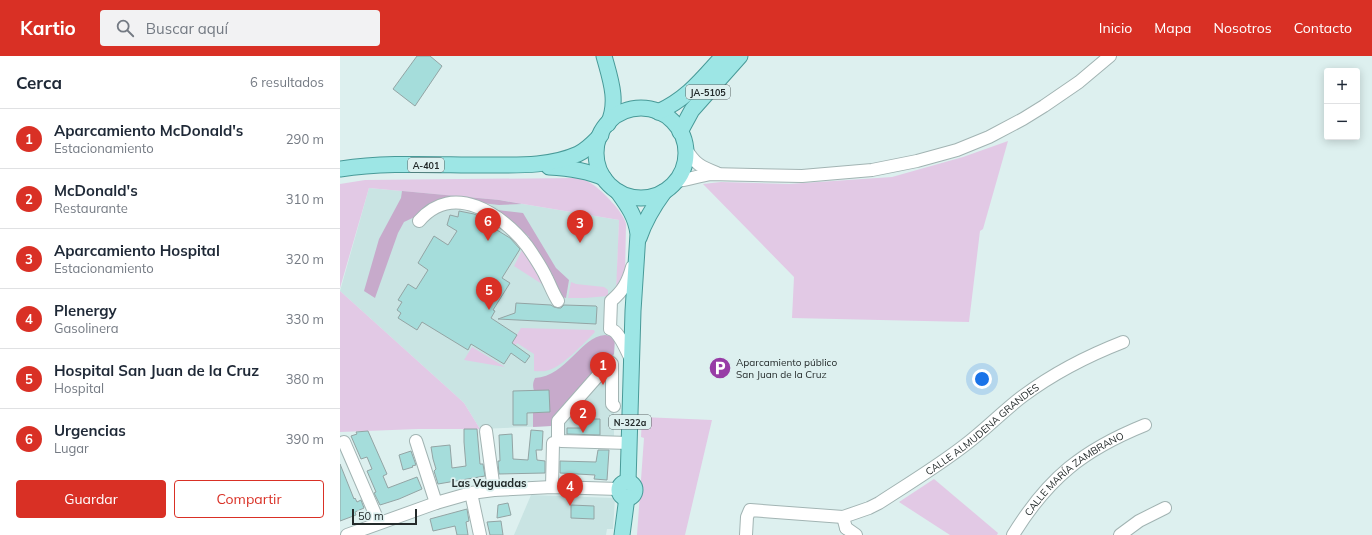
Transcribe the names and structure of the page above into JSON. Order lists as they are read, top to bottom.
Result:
{
  "streets": {
    "main road": ["JA-5105", "A-401", "N-322a"],
    "street": ["CALLE ALMUDENA GRANDES", "CALLE MARÍA ZAMBRANO"]
  },
  "crossings": [
    ["JA-5105", "A-401"],
    ["JA-5105", "N-322a"],
    ["A-401", "N-322a"]
  ],
  "districts": ["Las Vaguadas"],
  "places": {
    "parking": ["Aparcamiento público San Juan de la Cruz"]
  },
  "scale_bar": "50 m",
  "page": {
    "header": "Kartio",
    "search": "Buscar aquí",
    "nav": [
      "Inicio",
      "Mapa",
      "Nosotros",
      "Contacto"
    ],
    "heading": ["Cerca", "6 resultados"],
    "map_buttons": ["+", "−"],
    "list": [
      {
        "mark": "1",
        "name": "Aparcamiento McDonald's",
        "note": "Estacionamiento",
        "value": "290 m"
      },
      {
        "mark": "2",
        "name": "McDonald's",
        "note": "Restaurante",
        "value": "310 m"
      },
      {
        "mark": "3",
        "name": "Aparcamiento Hospital",
        "note": "Estacionamiento",
        "value": "320 m"
      },
      {
        "mark": "4",
        "name": "Plenergy",
        "note": "Gasolinera",
        "value": "330 m"
      },
      {
        "mark": "5",
        "name": "Hospital San Juan de la Cruz",
        "note": "Hospital",
        "value": "380 m"
      },
      {
        "mark": "6",
        "name": "Urgencias",
        "note": "Lugar",
        "value": "390 m"
      }
    ],
    "pins": [
      "6",
      "3",
      "5",
      "1",
      "2",
      "4"
    ],
    "buttons": ["Guardar", "Compartir"],
    "scale": "50 m"
  }
}
